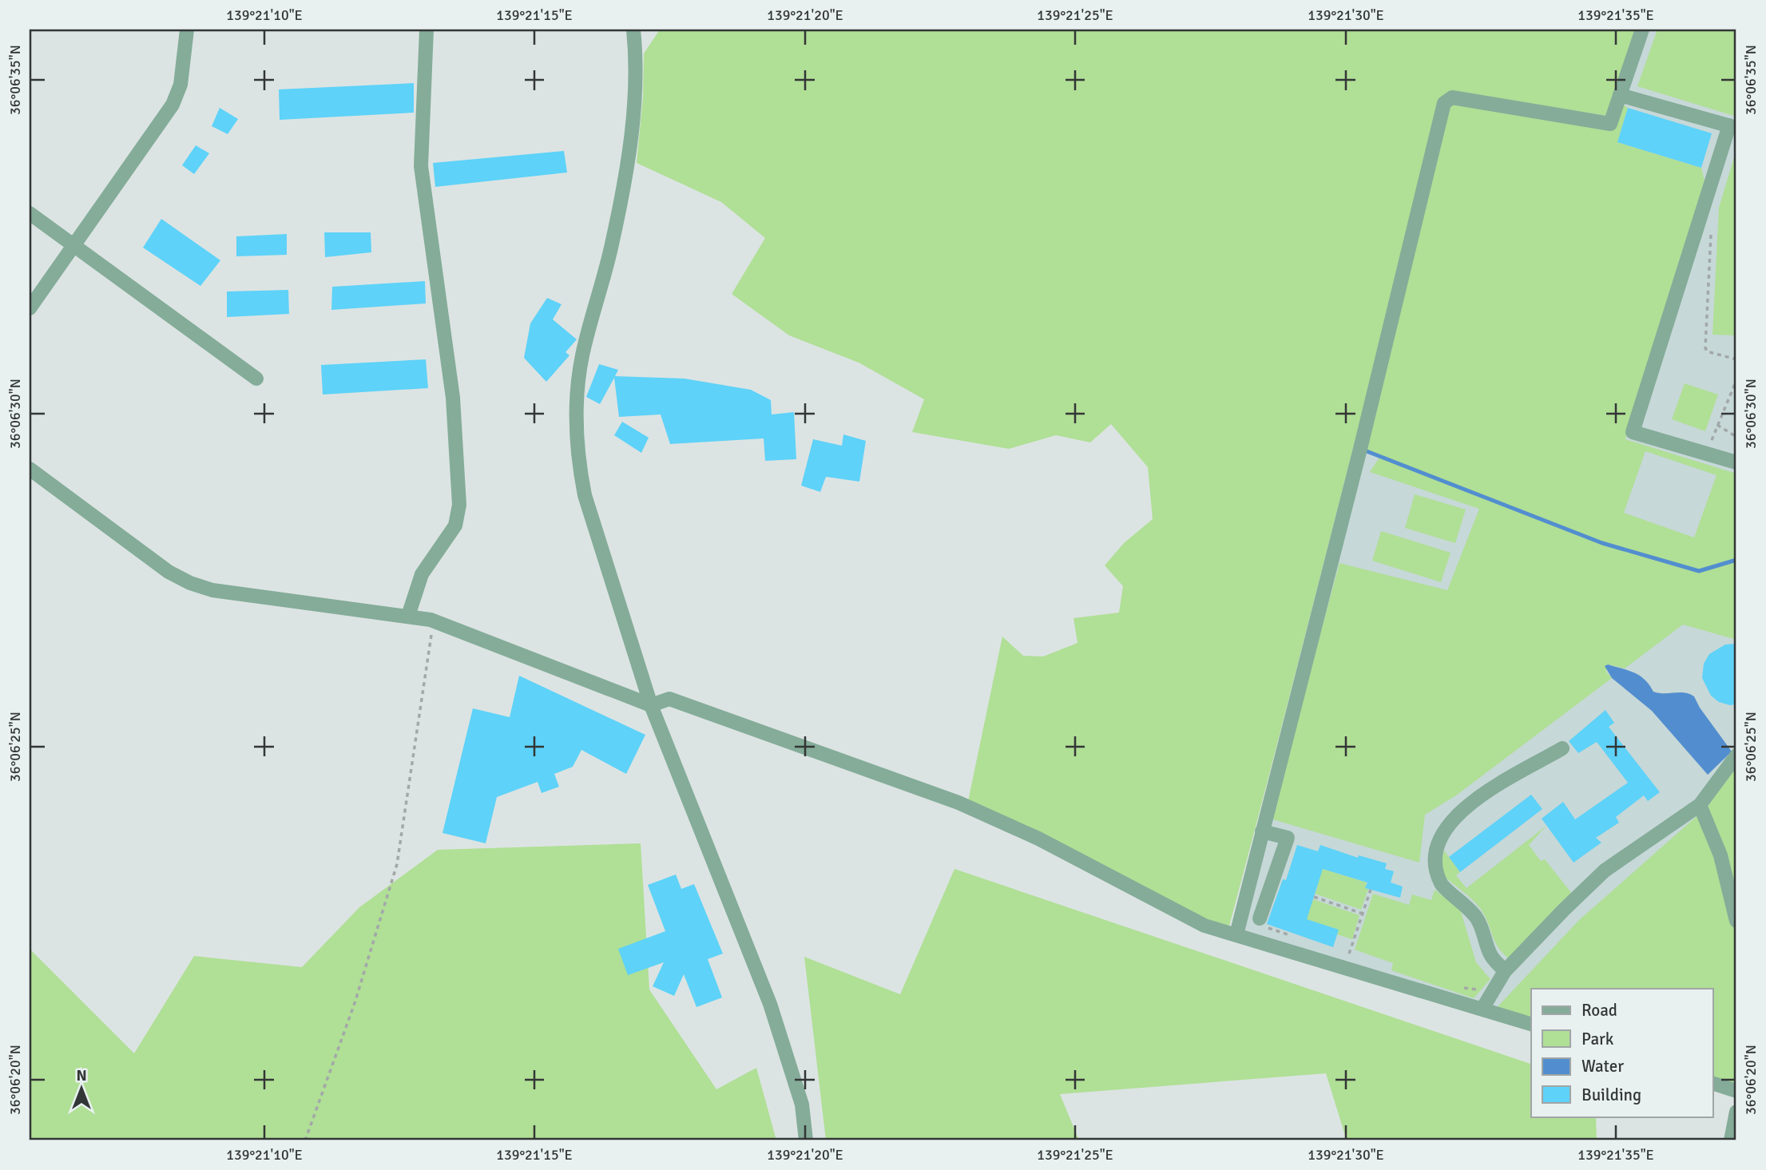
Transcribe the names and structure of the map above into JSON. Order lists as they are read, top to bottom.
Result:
{
  "legend": [
    "Road",
    "Park",
    "Water",
    "Building"
  ],
  "north": "top",
  "coordinates": [
    "139°21'10\"E",
    "139°21'15\"E",
    "139°21'20\"E",
    "139°21'25\"E",
    "139°21'30\"E",
    "139°21'35\"E",
    "36°06'35\"N",
    "36°06'30\"N",
    "36°06'25\"N",
    "36°06'20\"N"
  ]
}
